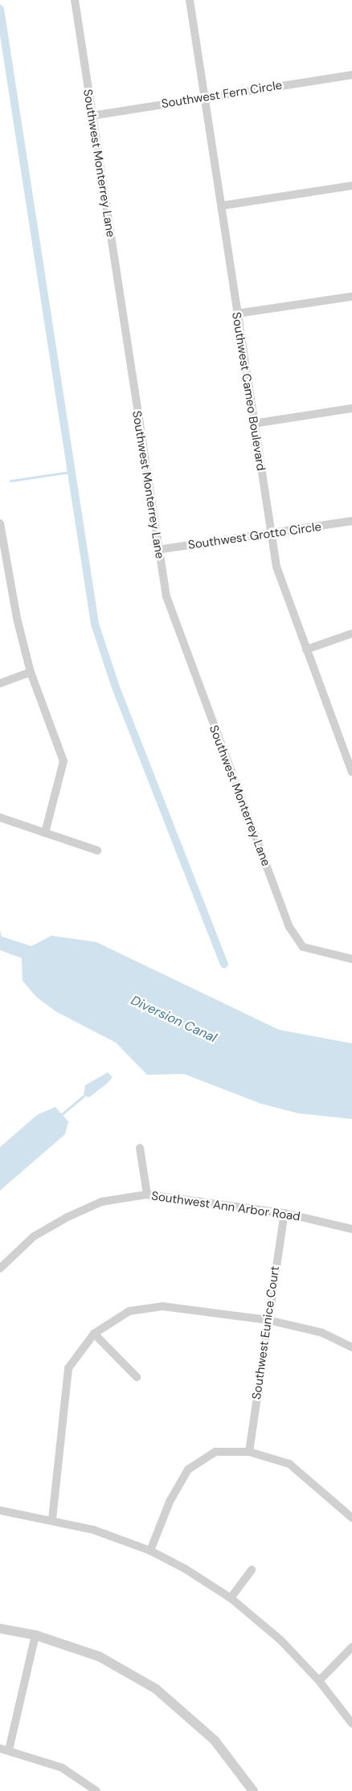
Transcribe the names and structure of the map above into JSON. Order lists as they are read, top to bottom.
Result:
{
  "streets": {
    "street": [
      "Southwest Fern Circle",
      "Southwest Monterrey Lane",
      "Southwest Cameo Boulevard",
      "Southwest Grotto Circle",
      "Southwest Ann Arbor Road",
      "Southwest Eunice Court"
    ]
  },
  "crossings": [
    ["Southwest Fern Circle", "Southwest Monterrey Lane"],
    ["Southwest Fern Circle", "Southwest Cameo Boulevard"],
    ["Southwest Monterrey Lane", "Southwest Grotto Circle"],
    ["Southwest Cameo Boulevard", "Southwest Grotto Circle"],
    ["Southwest Ann Arbor Road", "Southwest Eunice Court"]
  ],
  "water": ["Diversion Canal"]
}
